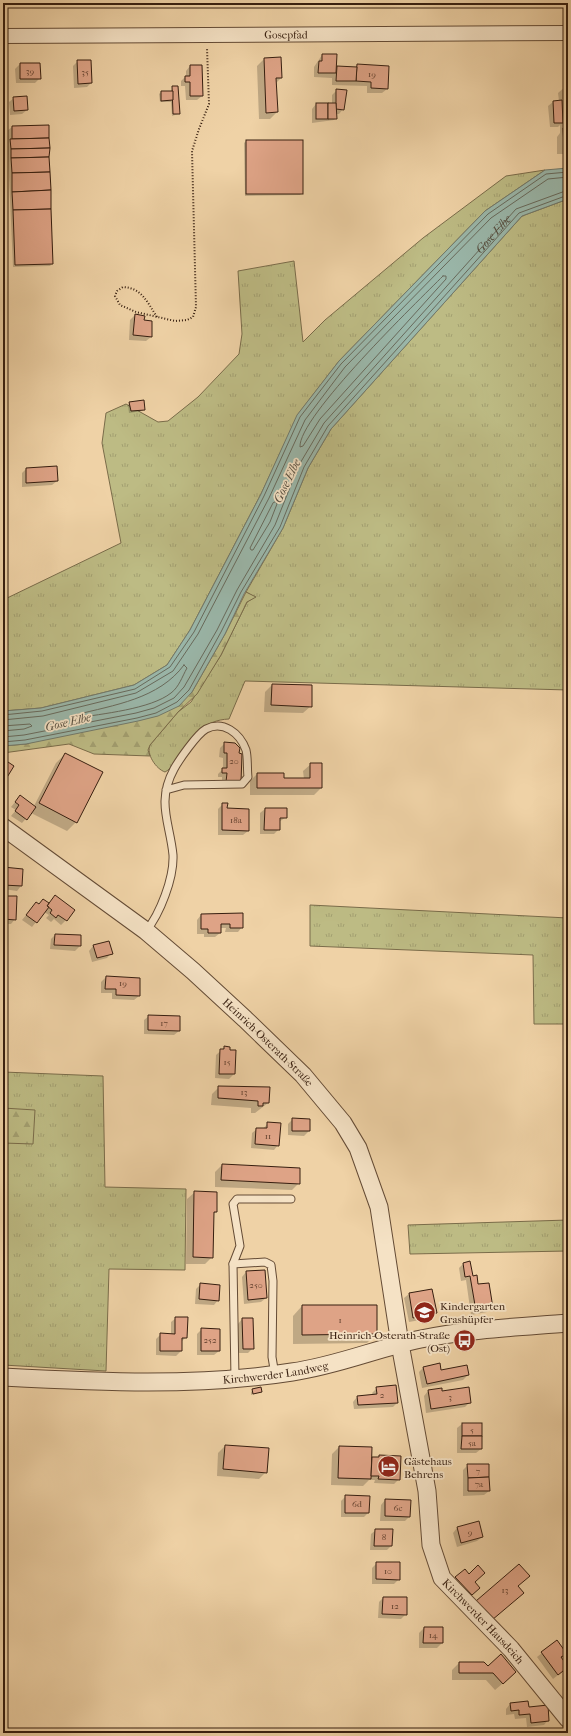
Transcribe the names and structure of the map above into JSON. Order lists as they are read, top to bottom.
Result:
{
  "streets": {
    "street": [
      "Gosepfad",
      "Heinrich-Osterath-Straße",
      "Kirchwerder Landweg",
      "Kirchwerder Hausdeich"
    ]
  },
  "crossings": [
    ["Heinrich-Osterath-Straße", "Kirchwerder Landweg"],
    ["Heinrich-Osterath-Straße", "Kirchwerder Hausdeich"],
    ["Kirchwerder Landweg", "Kirchwerder Hausdeich"]
  ],
  "water": ["Gose Elbe"],
  "places": {
    "school or university": ["Kindergarten Grashüpfer"],
    "bus stop": ["Heinrich-Osterath-Straße (Ost)"],
    "hotel": ["Gästehaus Behrens"]
  },
  "house_numbers": [
    "39",
    "35",
    "19",
    "20",
    "18a",
    "19",
    "17",
    "15",
    "13",
    "11",
    "250",
    "1",
    "252",
    "2",
    "3",
    "5",
    "5a",
    "7",
    "7a",
    "6d",
    "6c",
    "9",
    "8",
    "10",
    "13",
    "12",
    "14"
  ]
}
